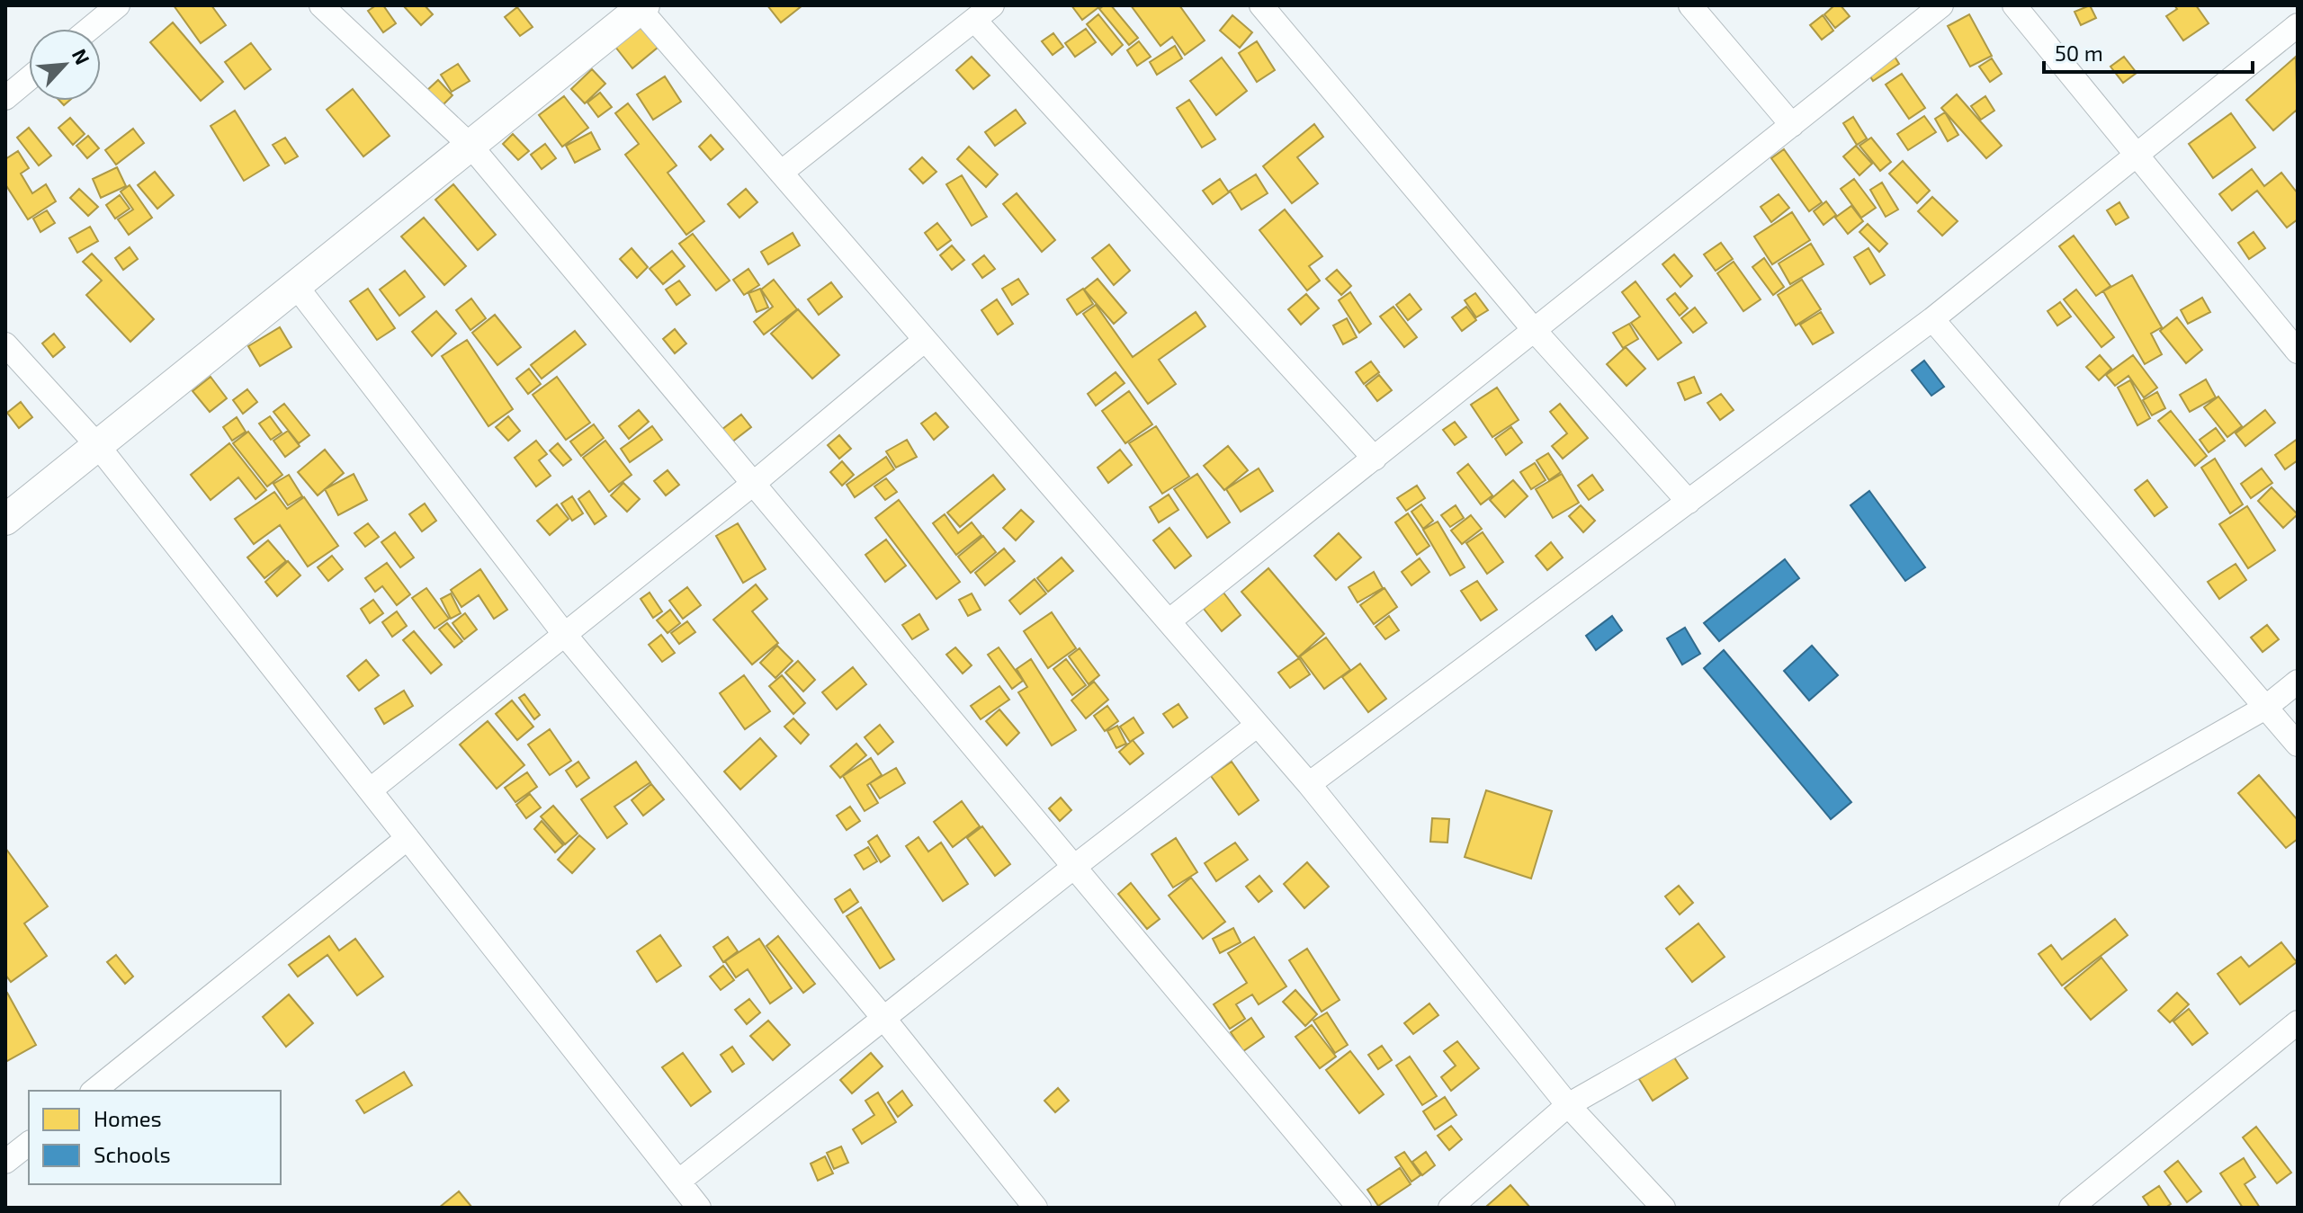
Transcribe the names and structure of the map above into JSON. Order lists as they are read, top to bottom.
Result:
{
  "legend": ["Homes", "Schools"],
  "scale_bar": "50 m",
  "north": "top right"
}
